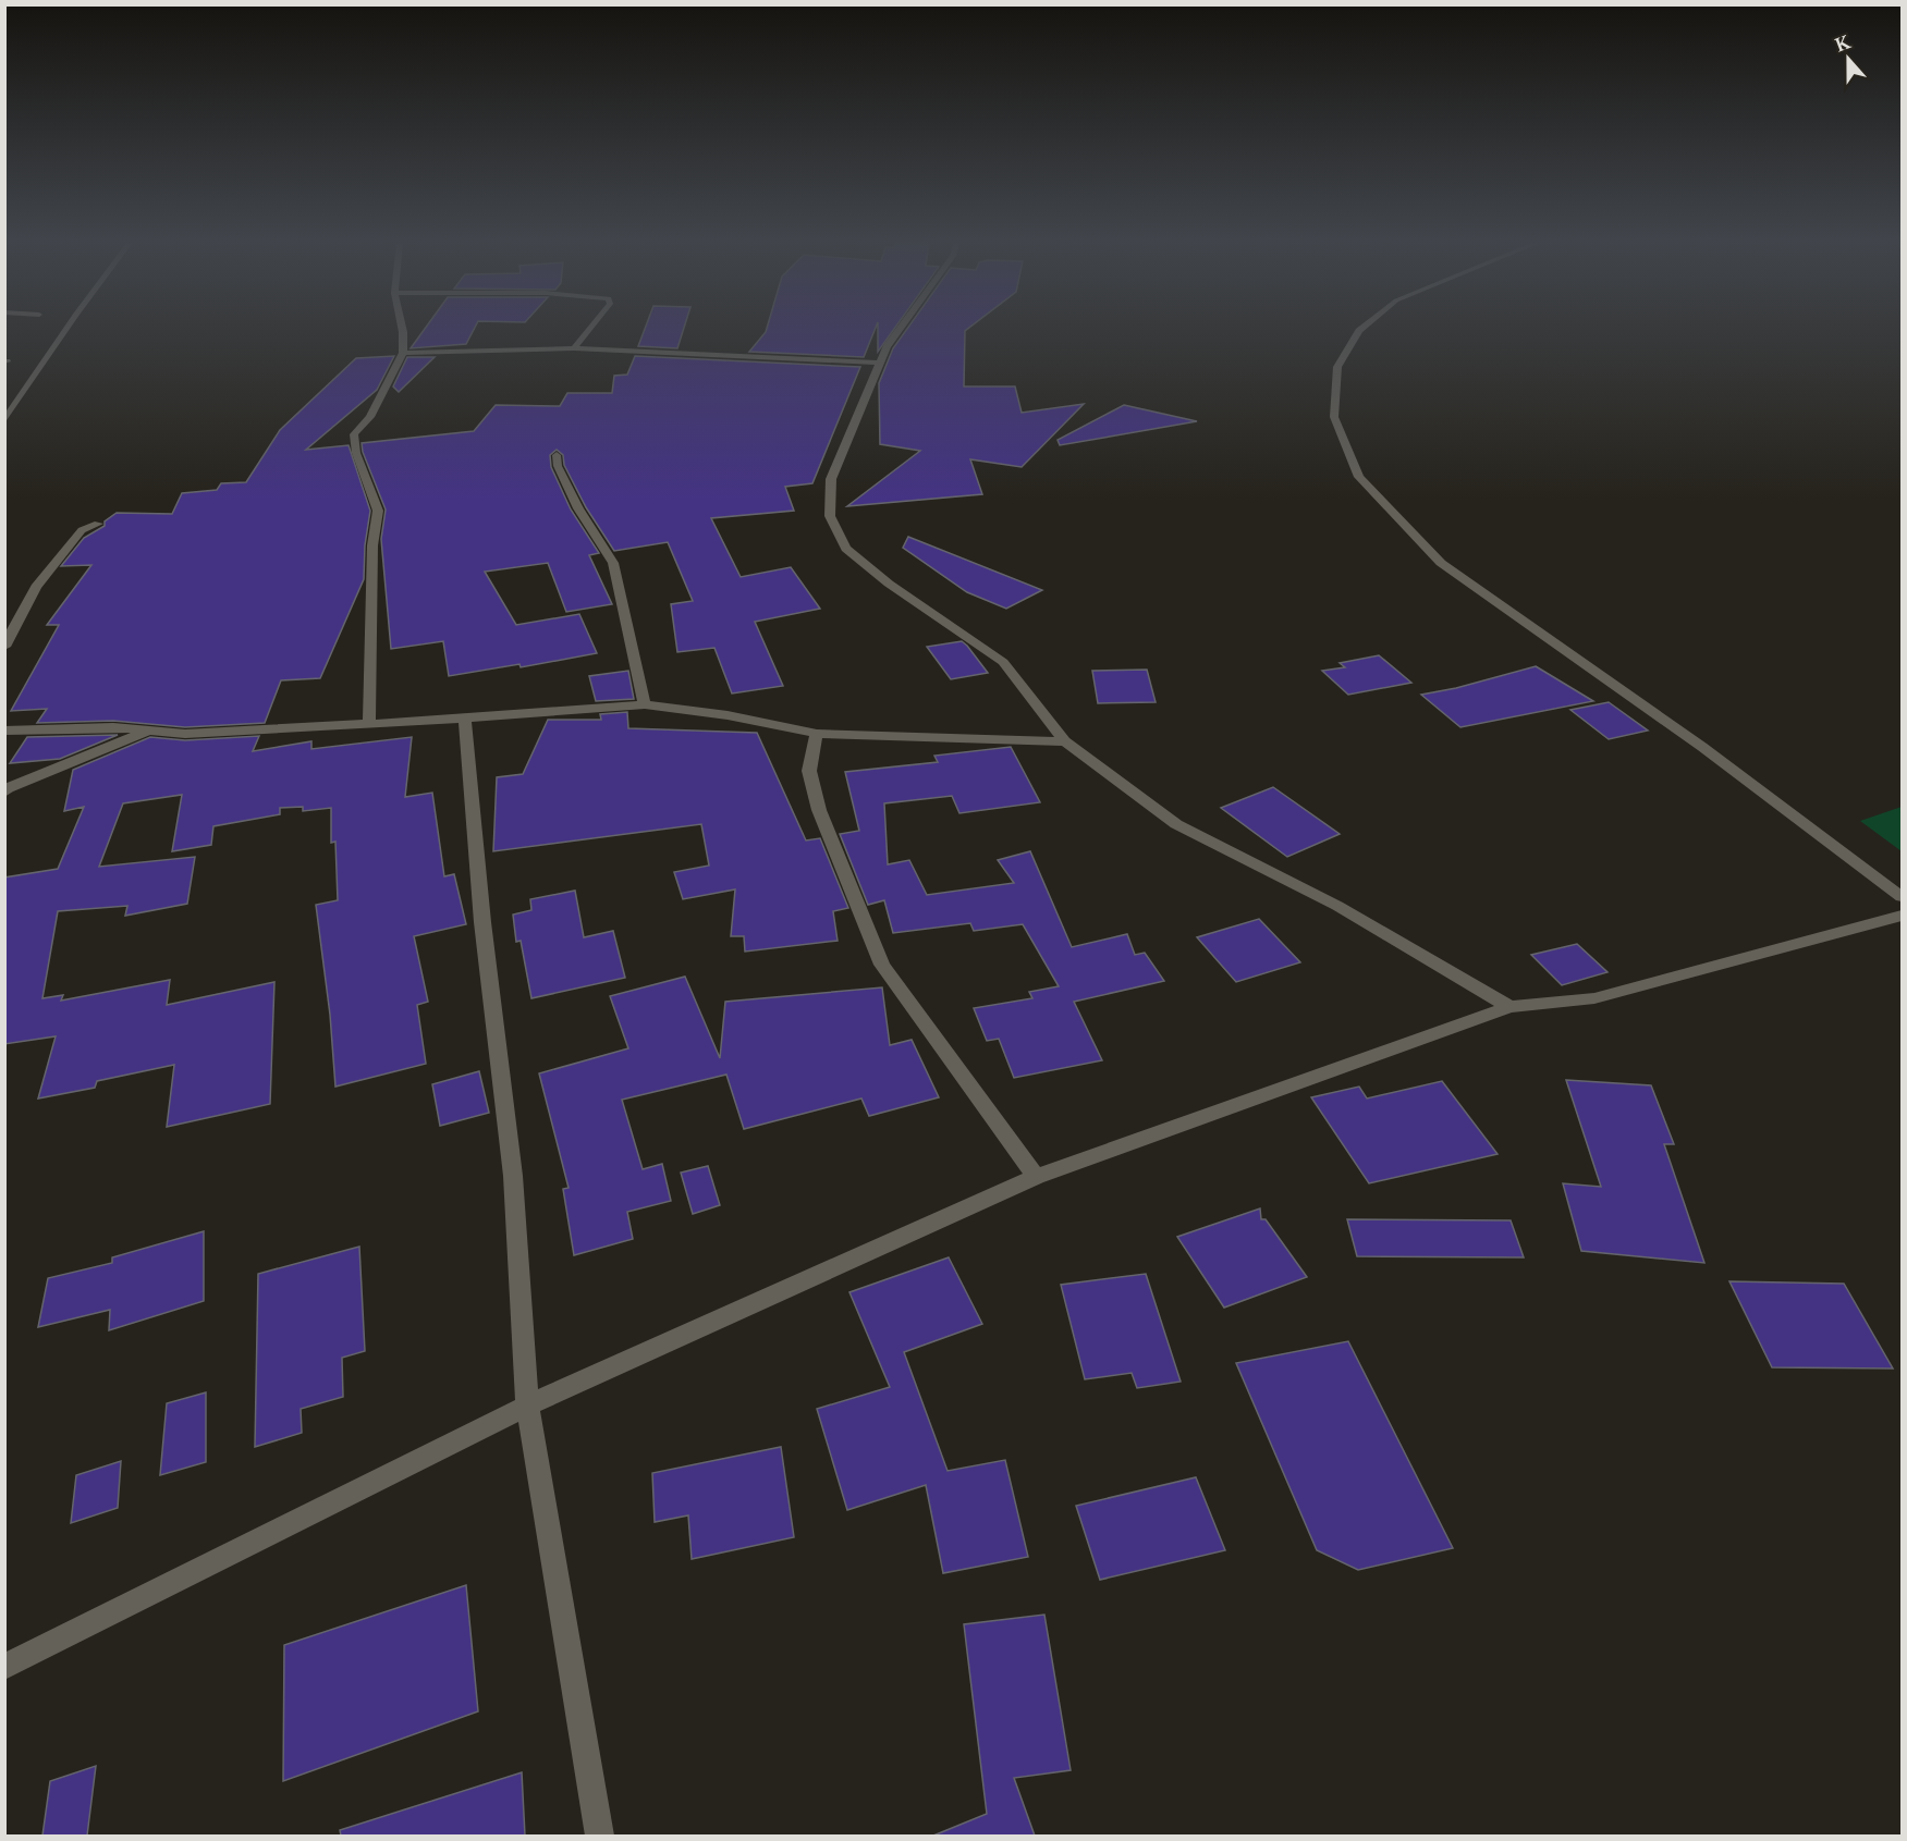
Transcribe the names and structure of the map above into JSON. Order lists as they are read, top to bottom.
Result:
{
  "north": "top"
}
